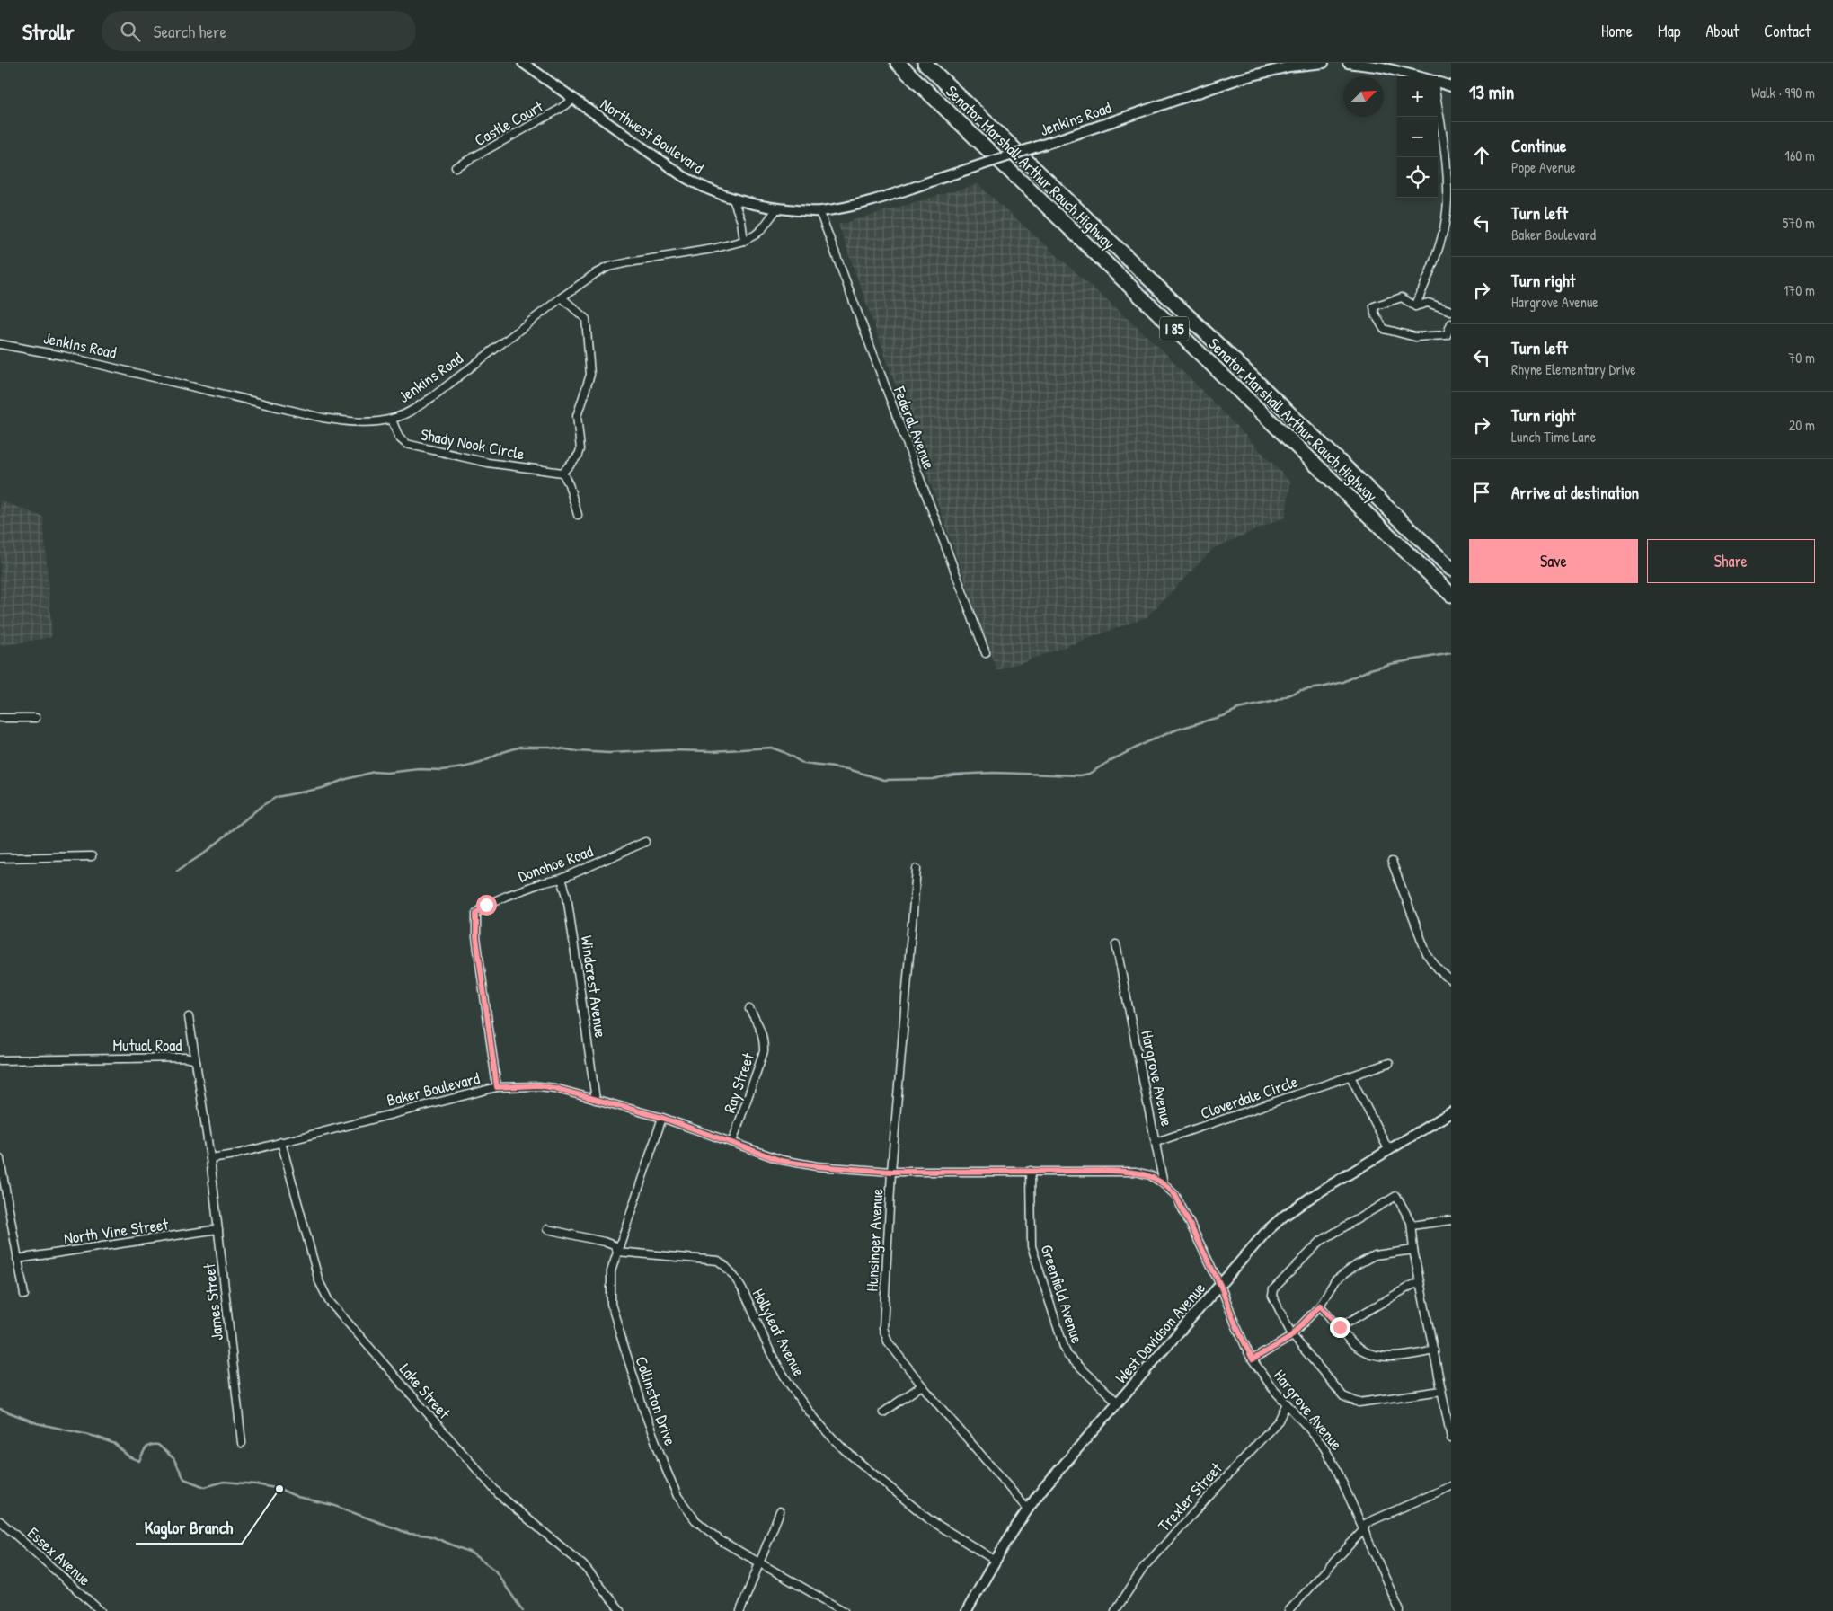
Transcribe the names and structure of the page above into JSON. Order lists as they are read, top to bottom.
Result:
{
  "streets": {
    "highway": ["Senator Marshall Arthur Rauch Highway", "I 85"],
    "street": [
      "Jenkins Road",
      "Castle Court",
      "Northwest Boulevard",
      "Federal Avenue",
      "Shady Nook Circle",
      "Donohoe Road",
      "Windcrest Avenue",
      "Mutual Road",
      "Hargrove Avenue",
      "Ray Street",
      "Baker Boulevard",
      "Cloverdale Circle",
      "North Vine Street",
      "Hunsinger Avenue",
      "Greenfield Avenue",
      "James Street",
      "Hollyleaf Avenue",
      "West Davidson Avenue",
      "Lake Street",
      "Collinston Drive",
      "Trexler Street",
      "Essex Avenue"
    ]
  },
  "crossings": [
    ["Jenkins Road", "Northwest Boulevard"],
    ["Jenkins Road", "Federal Avenue"],
    ["Jenkins Road", "Shady Nook Circle"],
    ["Castle Court", "Northwest Boulevard"],
    ["Donohoe Road", "Windcrest Avenue"],
    ["Donohoe Road", "Baker Boulevard"],
    ["Windcrest Avenue", "Baker Boulevard"],
    ["Mutual Road", "Baker Boulevard"],
    ["Mutual Road", "James Street"],
    ["Hargrove Avenue", "Baker Boulevard"],
    ["Hargrove Avenue", "Cloverdale Circle"],
    ["Hargrove Avenue", "West Davidson Avenue"],
    ["Hargrove Avenue", "Trexler Street"],
    ["Ray Street", "Baker Boulevard"],
    ["Baker Boulevard", "Hunsinger Avenue"],
    ["Baker Boulevard", "Greenfield Avenue"],
    ["Baker Boulevard", "James Street"],
    ["Baker Boulevard", "Lake Street"],
    ["Baker Boulevard", "Collinston Drive"],
    ["North Vine Street", "James Street"],
    ["Hunsinger Avenue", "West Davidson Avenue"],
    ["Greenfield Avenue", "West Davidson Avenue"],
    ["Hollyleaf Avenue", "West Davidson Avenue"],
    ["Hollyleaf Avenue", "Collinston Drive"]
  ],
  "places": ["Kaglor Branch"],
  "north": "top right",
  "page": {
    "header": "Strollr",
    "search": "Search here",
    "nav": [
      "Home",
      "Map",
      "About",
      "Contact"
    ],
    "heading": ["13 min", "Walk · 990 m"],
    "map_buttons": ["+", "−"],
    "list": [
      ["Continue", "Pope Avenue", "160 m"],
      ["Turn left", "Baker Boulevard", "570 m"],
      ["Turn right", "Hargrove Avenue", "170 m"],
      ["Turn left", "Rhyne Elementary Drive", "70 m"],
      ["Turn right", "Lunch Time Lane", "20 m"],
      "Arrive at destination"
    ],
    "buttons": ["Save", "Share"]
  }
}
